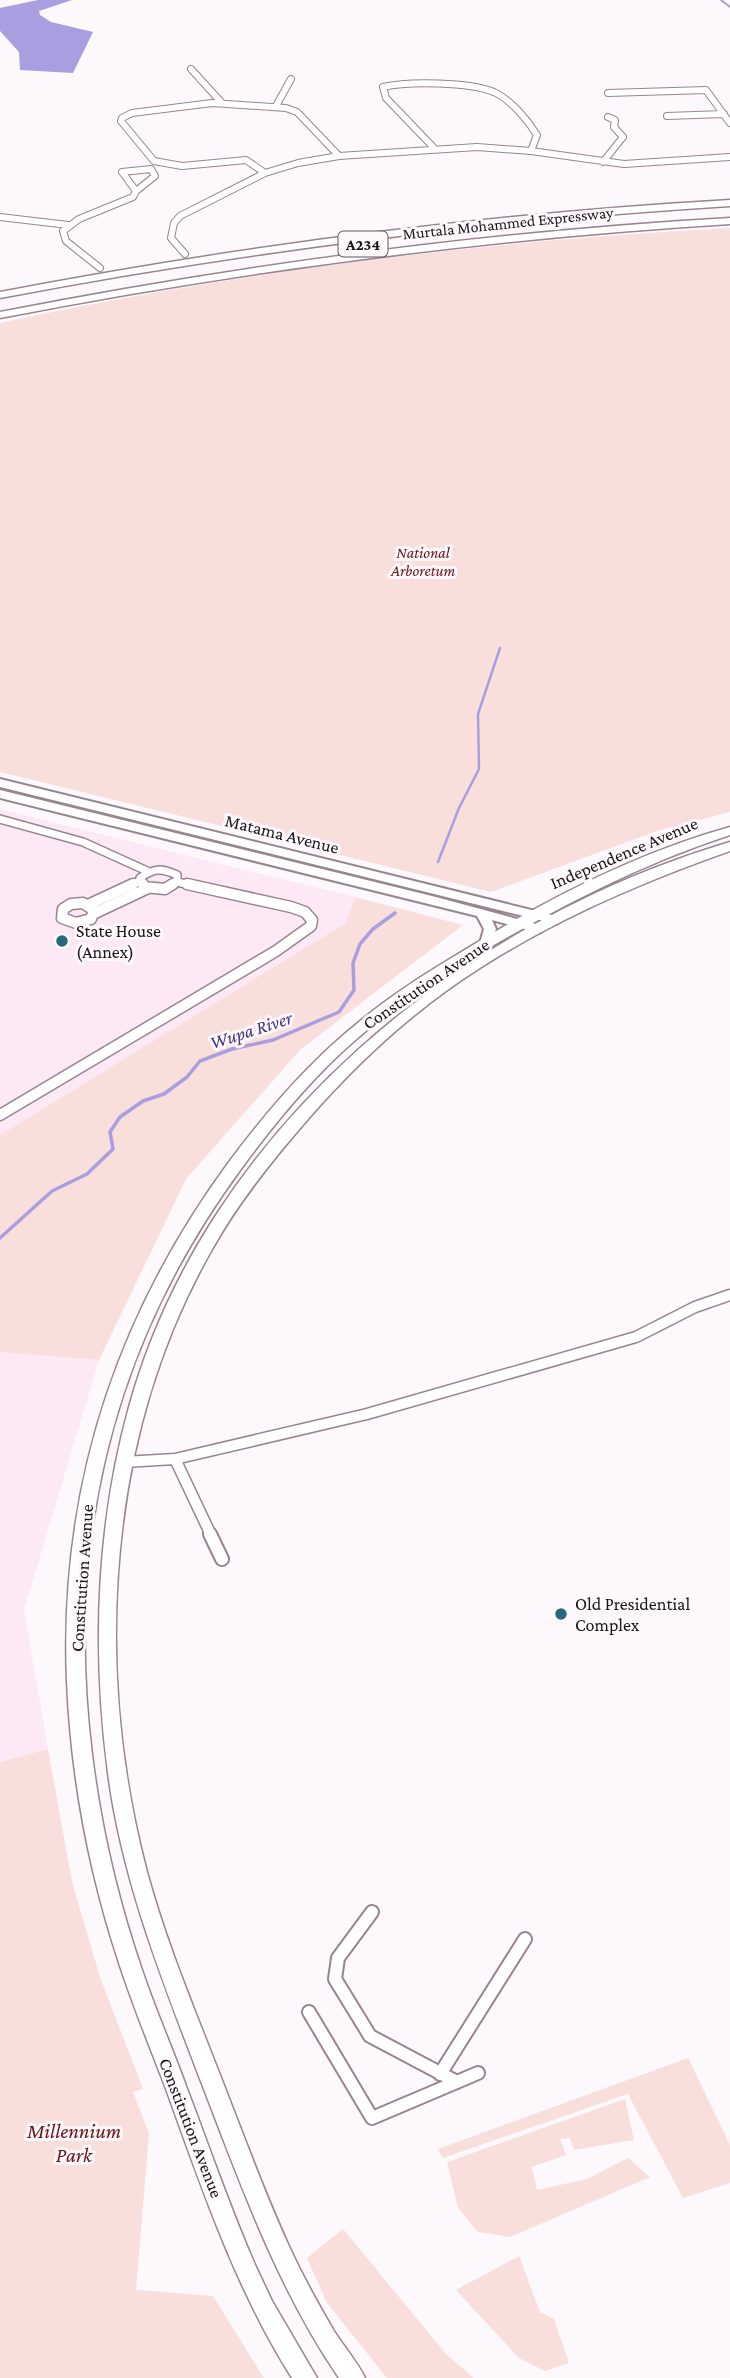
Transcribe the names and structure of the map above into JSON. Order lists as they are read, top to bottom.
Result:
{
  "streets": {
    "highway": ["Murtala Mohammed Expressway", "A234"],
    "main road": ["Matama Avenue", "Independence Avenue", "Constitution Avenue"]
  },
  "crossings": [
    ["Matama Avenue", "Independence Avenue"],
    ["Matama Avenue", "Constitution Avenue"],
    ["Independence Avenue", "Constitution Avenue"]
  ],
  "water": ["Wupa River"],
  "parks": ["National Arboretum", "Millennium Park"],
  "places": ["State House (Annex)", "Old Presidential Complex"]
}
